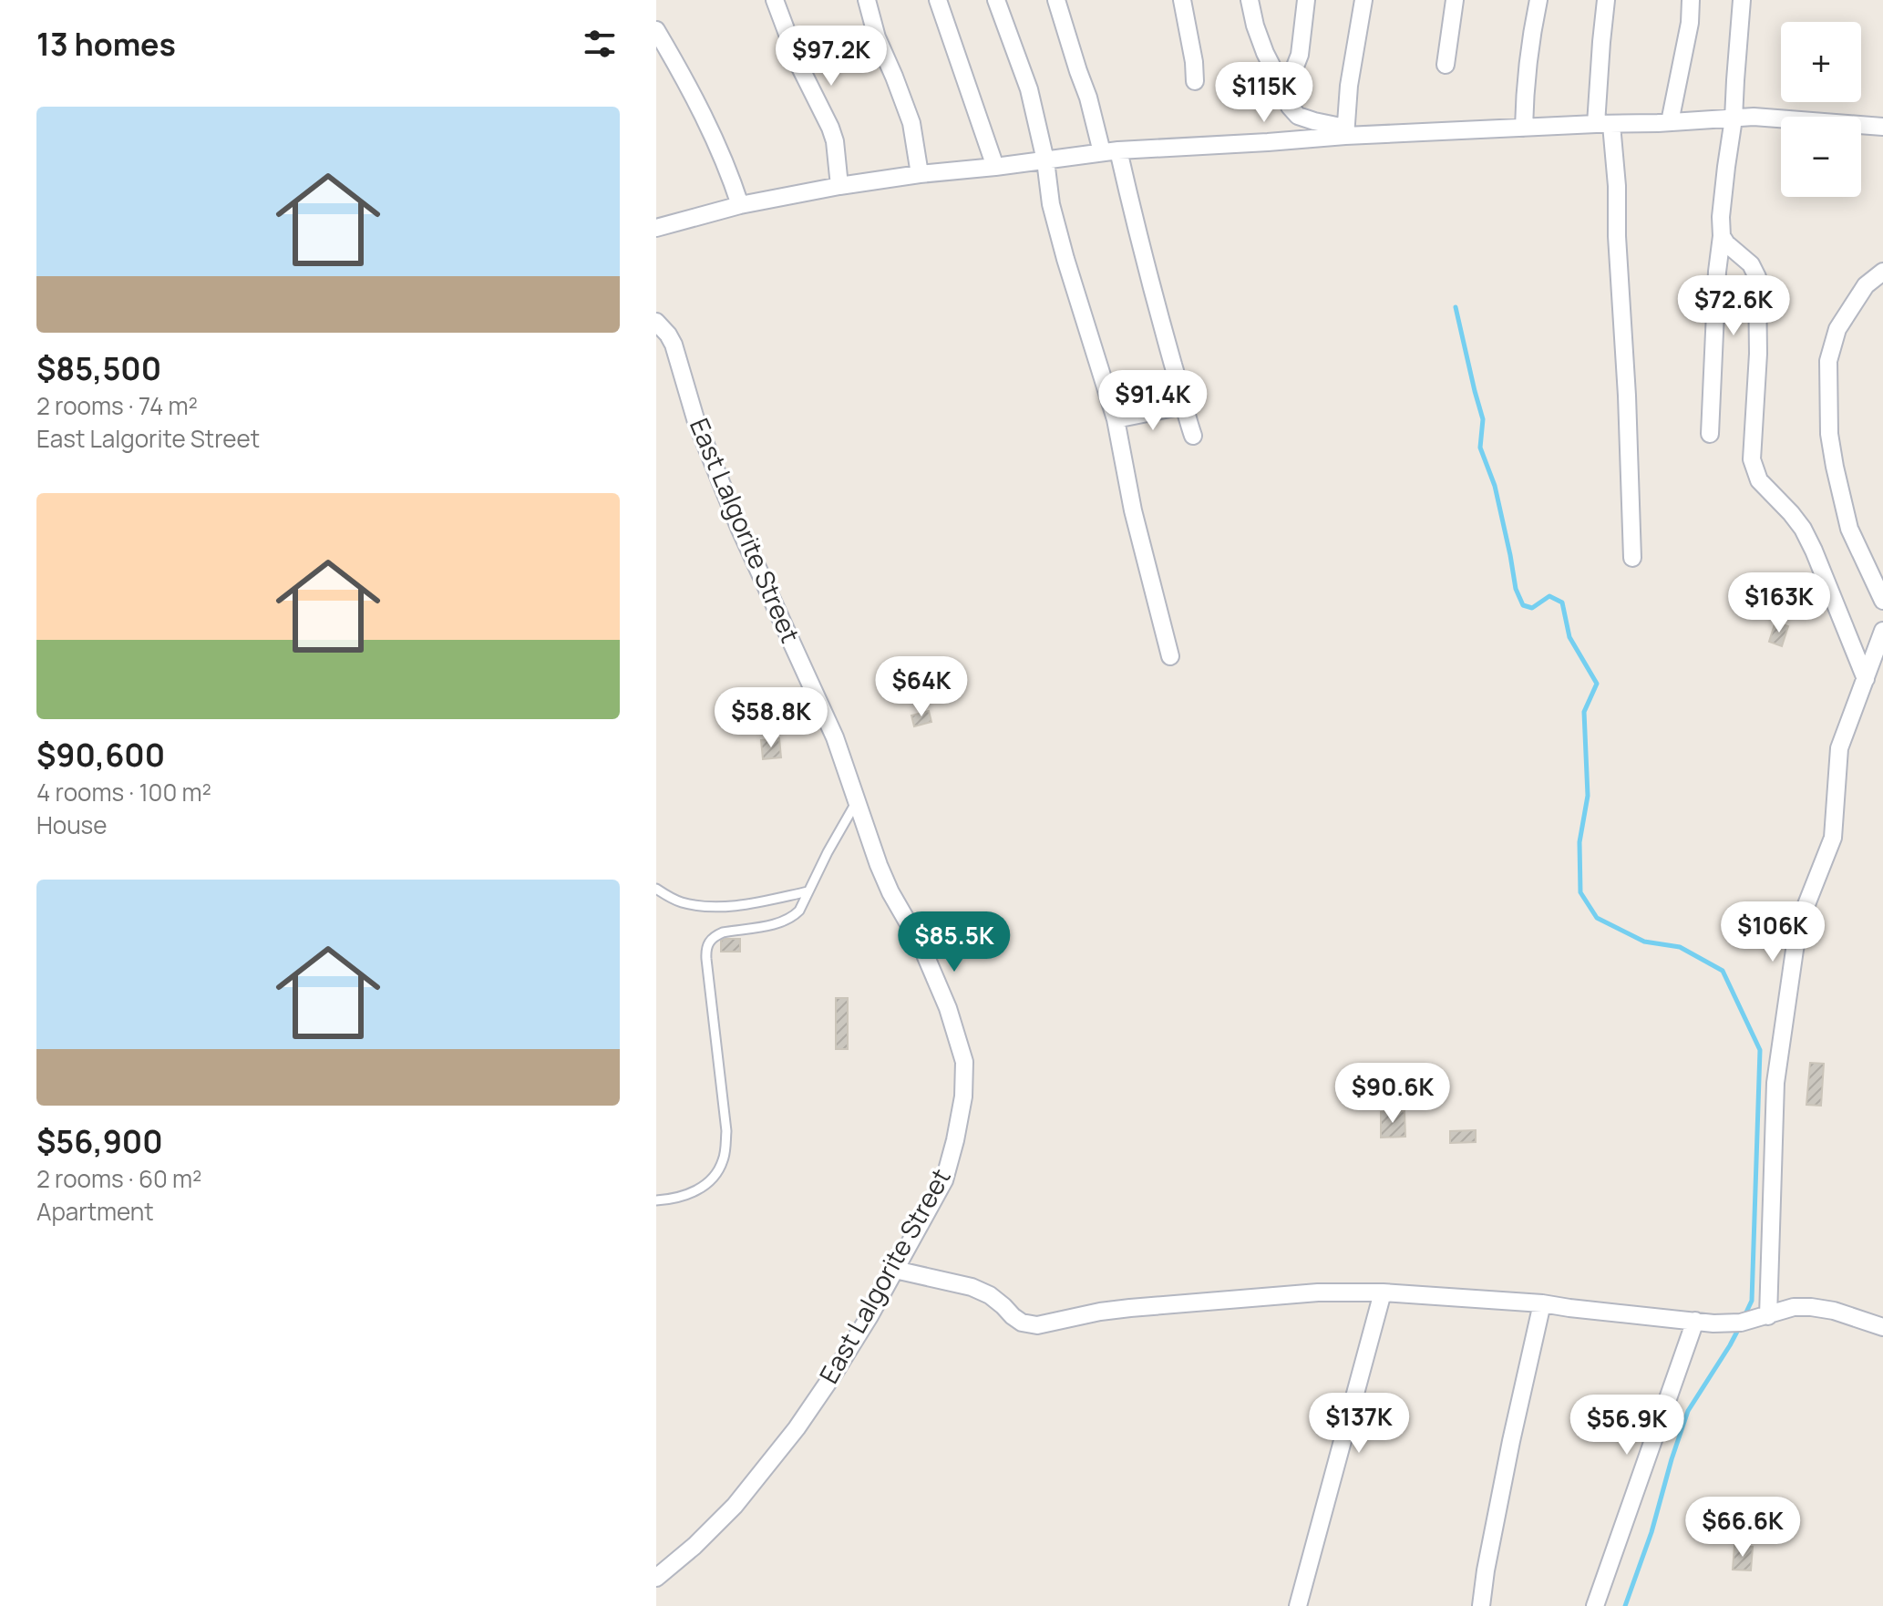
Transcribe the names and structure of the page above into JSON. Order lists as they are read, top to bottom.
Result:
{
  "streets": {
    "street": ["East Lalgorite Street"]
  },
  "page": {
    "heading": "13 homes",
    "map_buttons": ["+", "−"],
    "price": [
      "$97.2K",
      "$115K",
      "$72.6K",
      "$91.4K",
      "$163K",
      "$64K",
      "$58.8K",
      "$106K",
      "$85.5K",
      "$90.6K",
      "$137K",
      "$56.9K",
      "$66.6K"
    ],
    "list": [
      {
        "name": "$85,500",
        "note": "2 rooms · 74 m² · East Lalgorite Street"
      },
      {
        "name": "$90,600",
        "note": "4 rooms · 100 m² · House"
      },
      {
        "name": "$56,900",
        "note": "2 rooms · 60 m² · Apartment"
      }
    ]
  }
}
